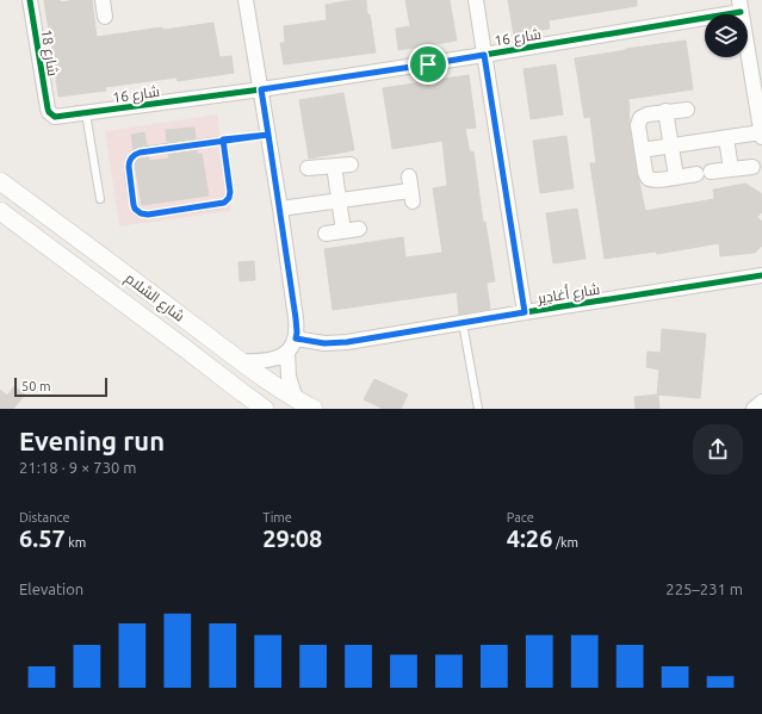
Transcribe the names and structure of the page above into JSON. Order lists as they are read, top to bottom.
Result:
{
  "streets": {
    "street": [
      "شارع 16",
      "شارع 18",
      "شارع أَغادِير",
      "شارع السَّلام"
    ]
  },
  "crossings": [
    ["شارع 16", "شارع 18"]
  ],
  "scale_bar": "50 m",
  "page": {
    "scale": "50 m",
    "heading": ["Evening run", "21:18 · 9 × 730 m"],
    "stats": [
      ["Distance", "6.57 km"],
      ["Time", "29:08"],
      ["Pace", "4:26 /km"]
    ],
    "chart": ["Elevation", "225–231 m"]
  }
}
